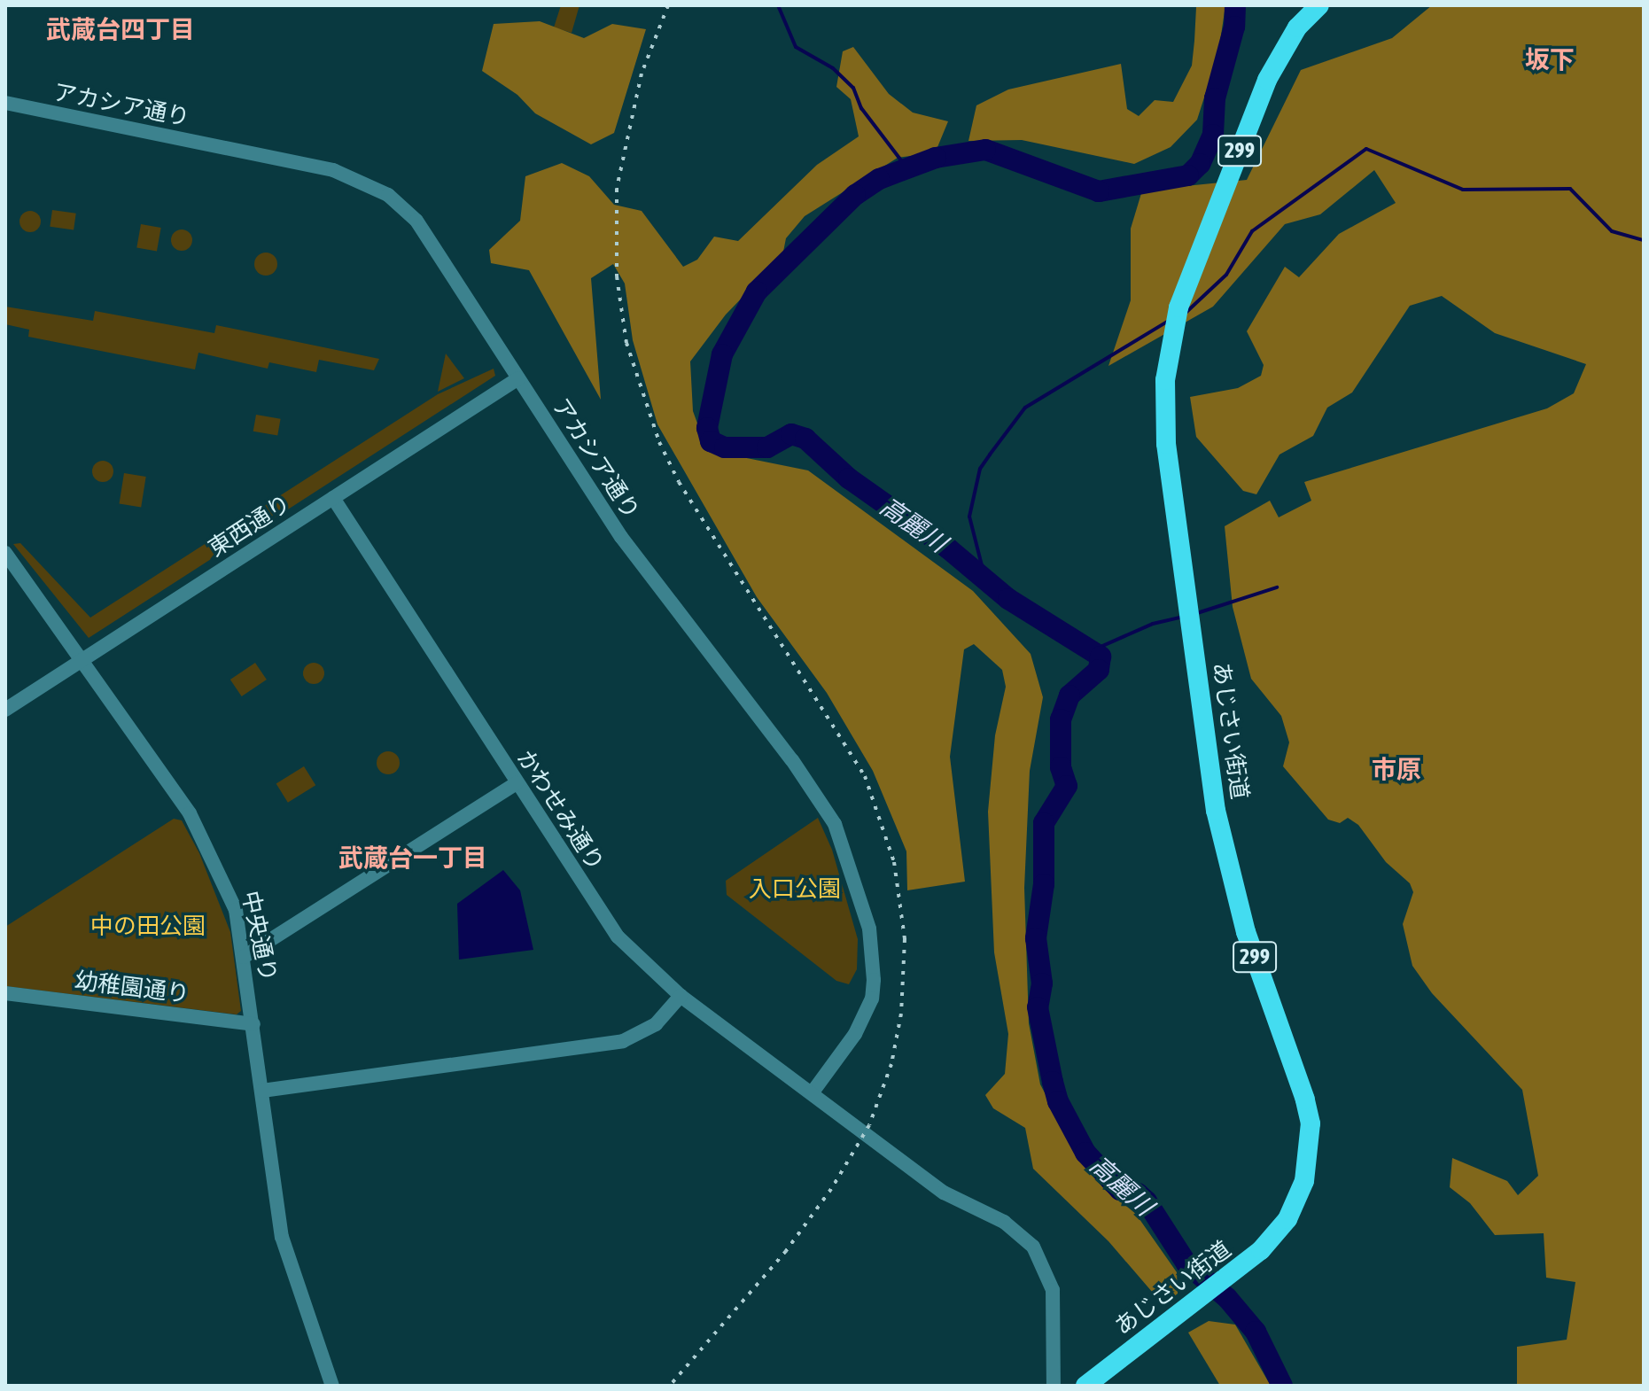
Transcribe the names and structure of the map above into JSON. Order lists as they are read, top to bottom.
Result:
{
  "streets": {
    "highway": ["299", "あじさい街道"],
    "street": [
      "アカシア通り",
      "東西通り",
      "かわせみ通り",
      "中央通り",
      "幼稚園通り"
    ]
  },
  "crossings": [
    ["アカシア通り", "東西通り"],
    ["アカシア通り", "かわせみ通り"],
    ["東西通り", "かわせみ通り"],
    ["東西通り", "中央通り"],
    ["中央通り", "幼稚園通り"]
  ],
  "districts": [
    "武蔵台四丁目",
    "坂下",
    "市原",
    "武蔵台一丁目"
  ],
  "water": ["高麗川"],
  "parks": ["入口公園", "中の田公園"]
}
